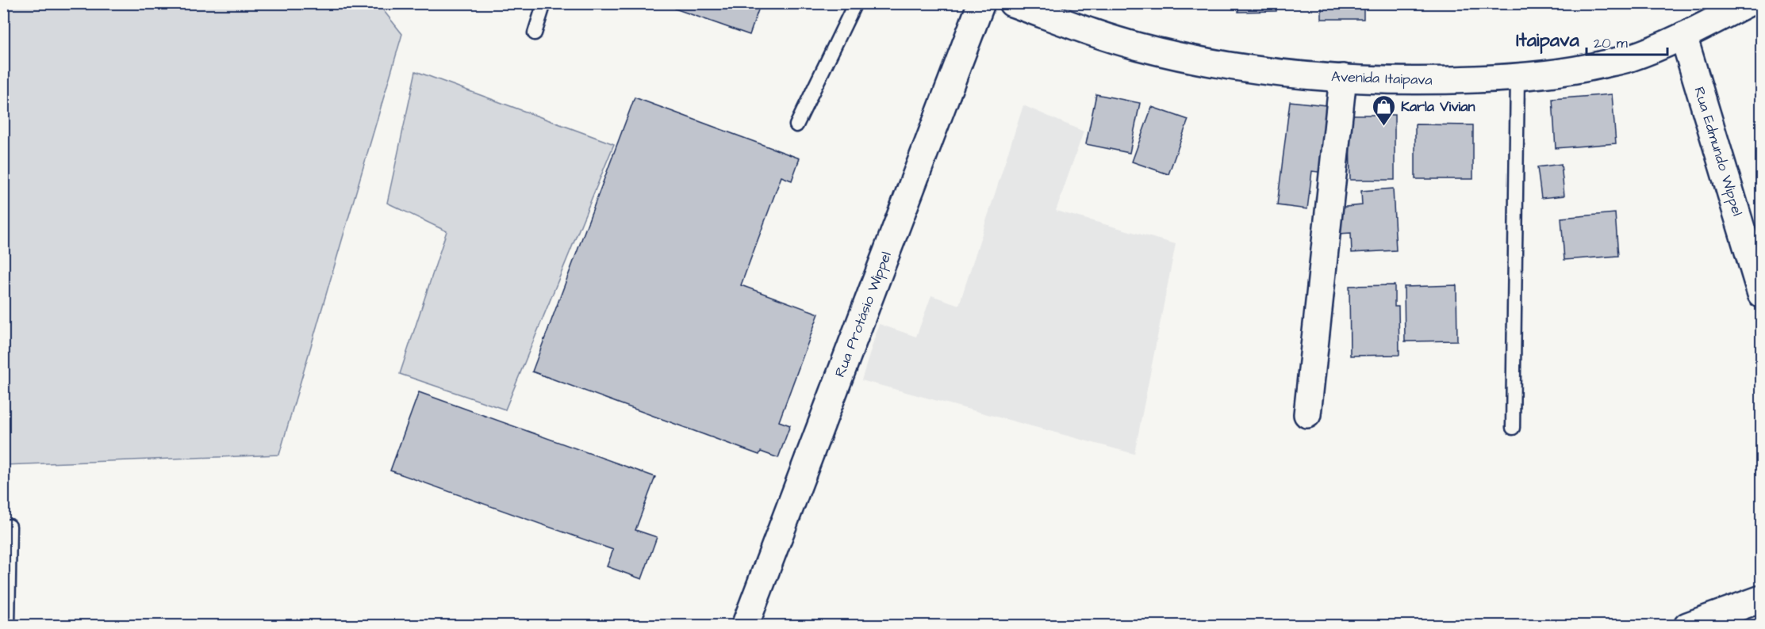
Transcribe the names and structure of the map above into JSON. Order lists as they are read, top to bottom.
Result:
{
  "streets": {
    "street": ["Avenida Itaipava", "Rua Edmundo Wippel", "Rua Protásio Wippel"]
  },
  "crossings": [
    ["Avenida Itaipava", "Rua Edmundo Wippel"]
  ],
  "districts": ["Itaipava"],
  "places": {
    "shop": ["Karla Vivian"]
  },
  "scale_bar": "20 m"
}
